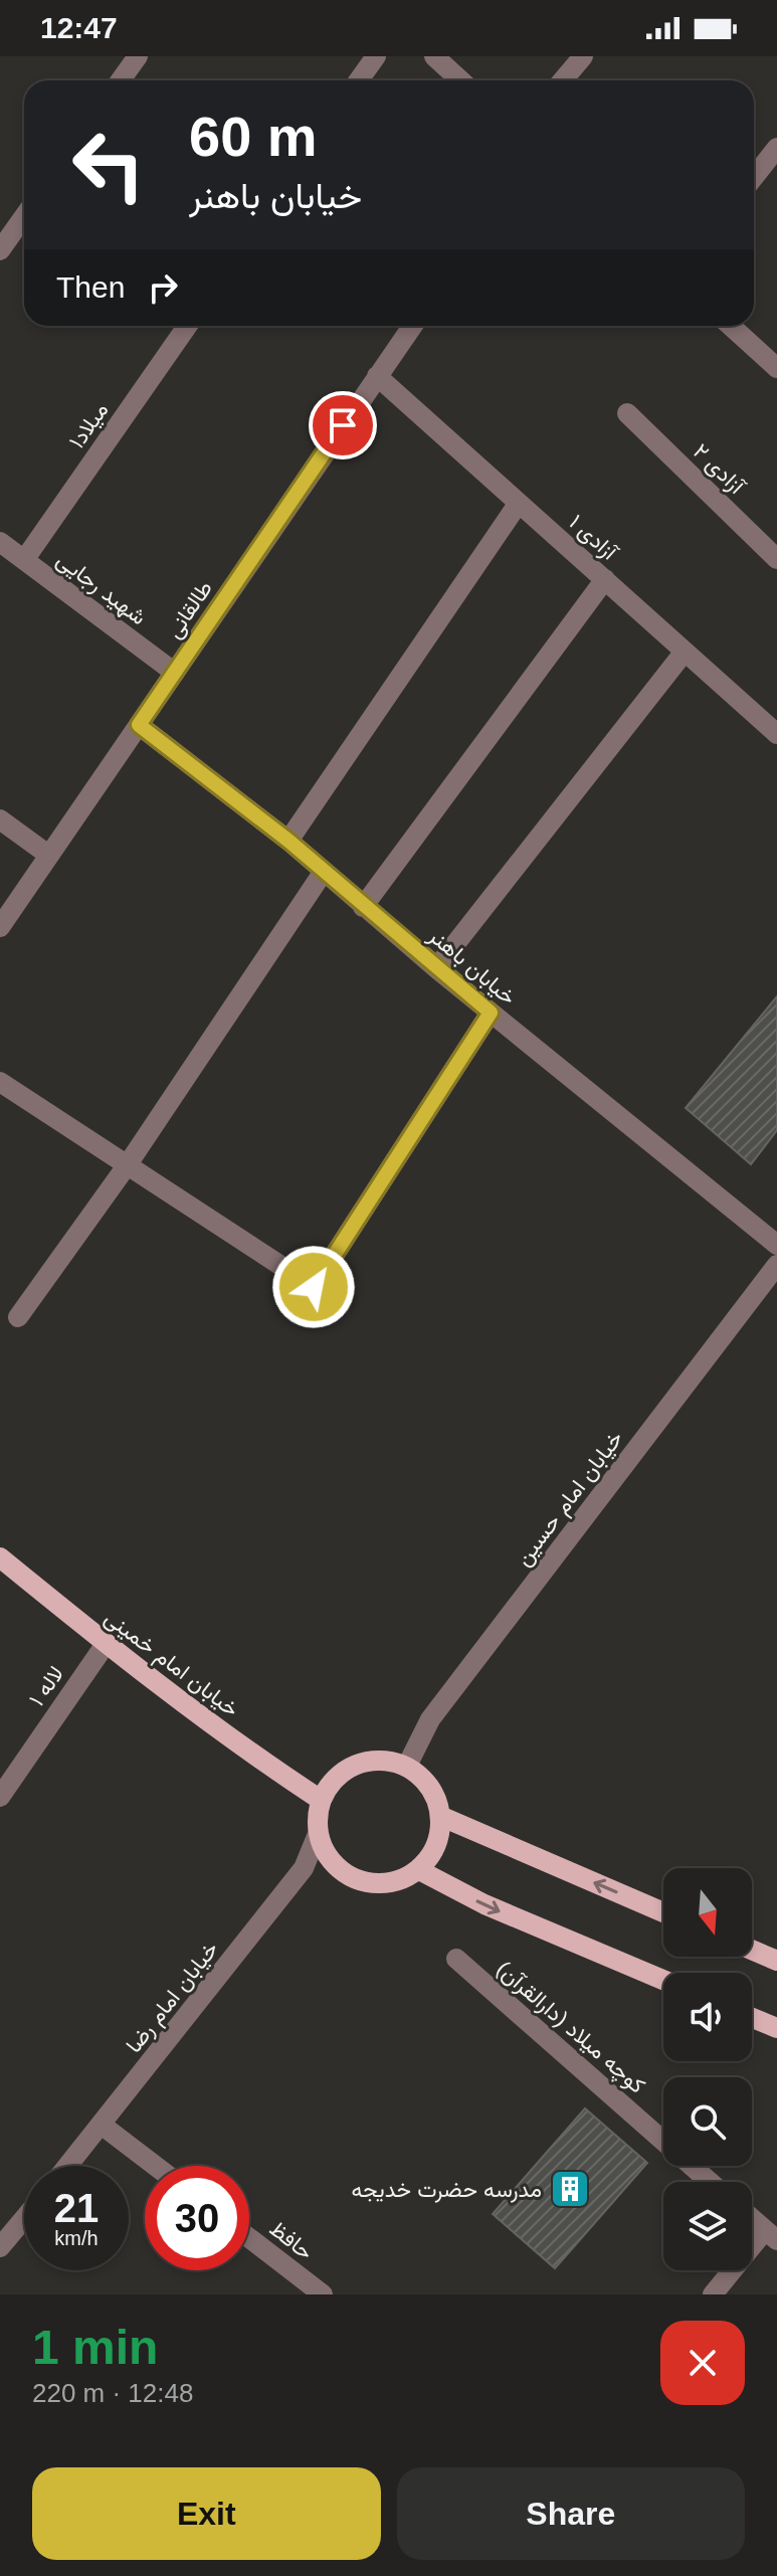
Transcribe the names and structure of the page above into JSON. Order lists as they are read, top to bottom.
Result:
{
  "streets": {
    "main road": ["خیابان امام خمینی"],
    "street": [
      "میلاد۱",
      "آزادی ۲",
      "آزادی ۱",
      "شهید رجایی",
      "طالقانی",
      "خیابان باهنر",
      "خیابان امام حسین",
      "لاله ۱",
      "خیابان امام رضا",
      "کوچه میلاد (دارالقرآن)",
      "حافظ"
    ]
  },
  "crossings": [
    ["میلاد۱", "شهید رجایی"],
    ["آزادی ۱", "طالقانی"],
    ["شهید رجایی", "طالقانی"],
    ["طالقانی", "خیابان باهنر"],
    ["خیابان امام حسین", "خیابان امام خمینی"],
    ["خیابان امام حسین", "خیابان امام رضا"],
    ["خیابان امام خمینی", "لاله ۱"],
    ["خیابان امام خمینی", "خیابان امام رضا"]
  ],
  "places": {
    "building": ["مدرسه حضرت خدیجه"]
  },
  "north": "bottom",
  "page": {
    "status": "12:47",
    "turn": ["60 m", "خیابان باهنر"],
    "then": "Then",
    "speed": "21 km/h",
    "limit": "30",
    "heading": ["1 min", "220 m · 12:48"],
    "buttons": ["Exit", "Share"]
  }
}
